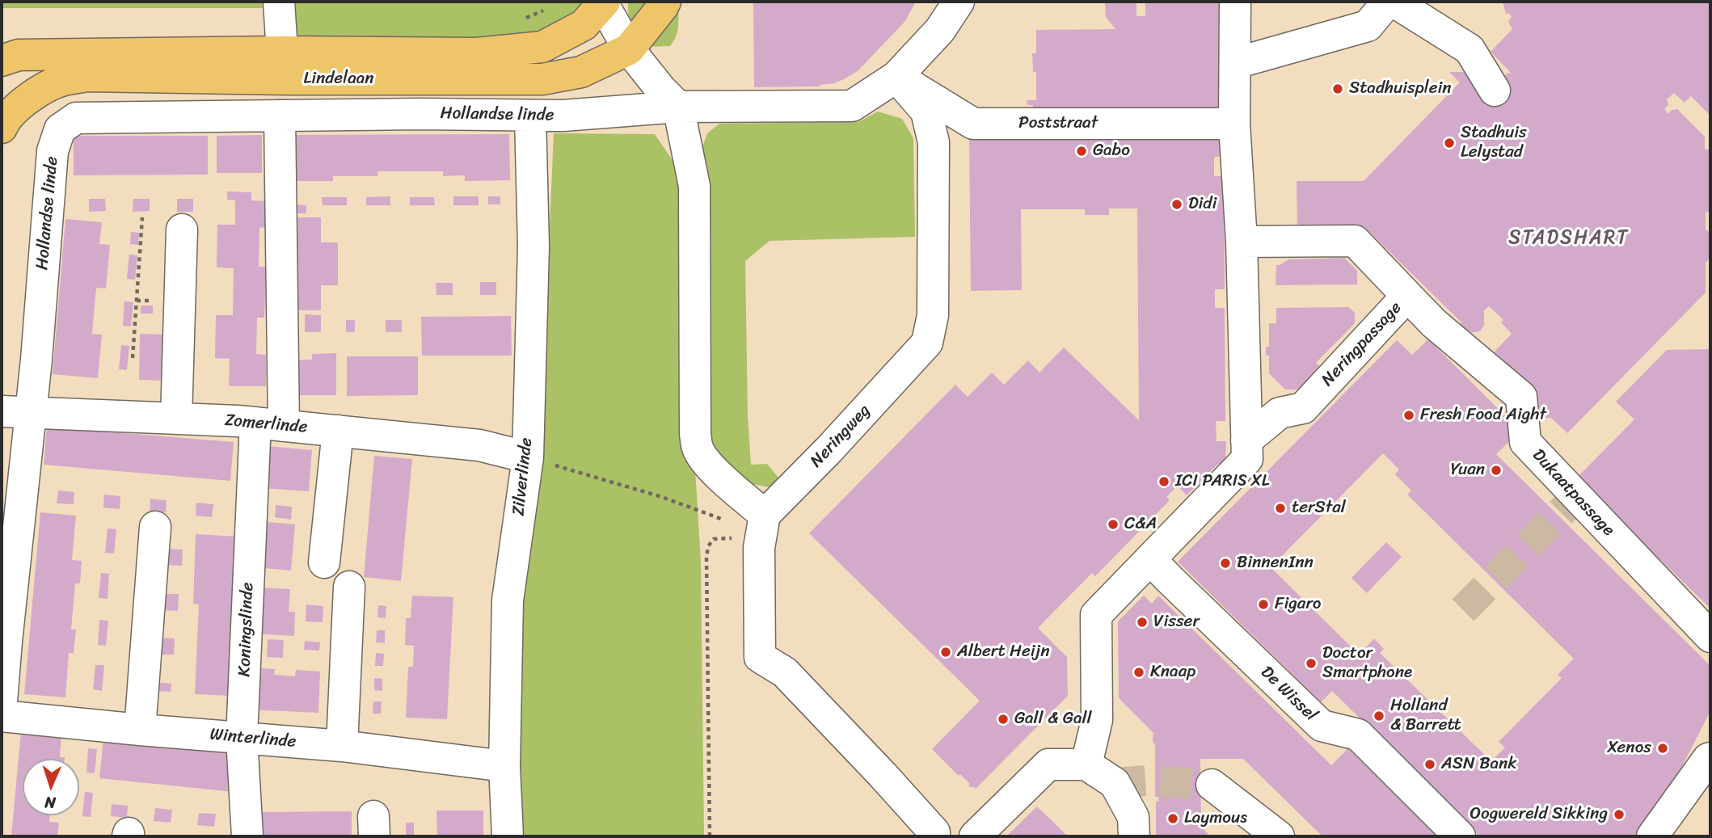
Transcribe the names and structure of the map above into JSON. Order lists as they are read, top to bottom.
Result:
{
  "streets": {
    "main road": ["Lindelaan"],
    "street": [
      "Hollandse linde",
      "Poststraat",
      "Neringpassage",
      "Zomerlinde",
      "Neringweg",
      "Zilverlinde",
      "Dukaatpassage",
      "Koningslinde",
      "De Wissel",
      "Winterlinde"
    ]
  },
  "crossings": [
    ["Hollandse linde", "Poststraat"],
    ["Hollandse linde", "Zomerlinde"],
    ["Hollandse linde", "Neringweg"],
    ["Hollandse linde", "Zilverlinde"],
    ["Hollandse linde", "Koningslinde"],
    ["Poststraat", "Neringweg"],
    ["Neringpassage", "Dukaatpassage"],
    ["Zomerlinde", "Zilverlinde"],
    ["Zomerlinde", "Koningslinde"],
    ["Zilverlinde", "Winterlinde"],
    ["Koningslinde", "Winterlinde"]
  ],
  "districts": ["STADSHART"],
  "places": [
    "Stadhuisplein",
    "Stadhuis Lelystad",
    "Gabo",
    "Didi",
    "Fresh Food Aight",
    "Yuan",
    "ICI PARIS XL",
    "terStal",
    "C&A",
    "BinnenInn",
    "Figaro",
    "Visser",
    "Albert Heijn",
    "Doctor Smartphone",
    "Knaap",
    "Holland & Barrett",
    "Gall & Gall",
    "Xenos",
    "ASN Bank",
    "Oogwereld Sikking",
    "Laymous"
  ],
  "north": "bottom"
}
